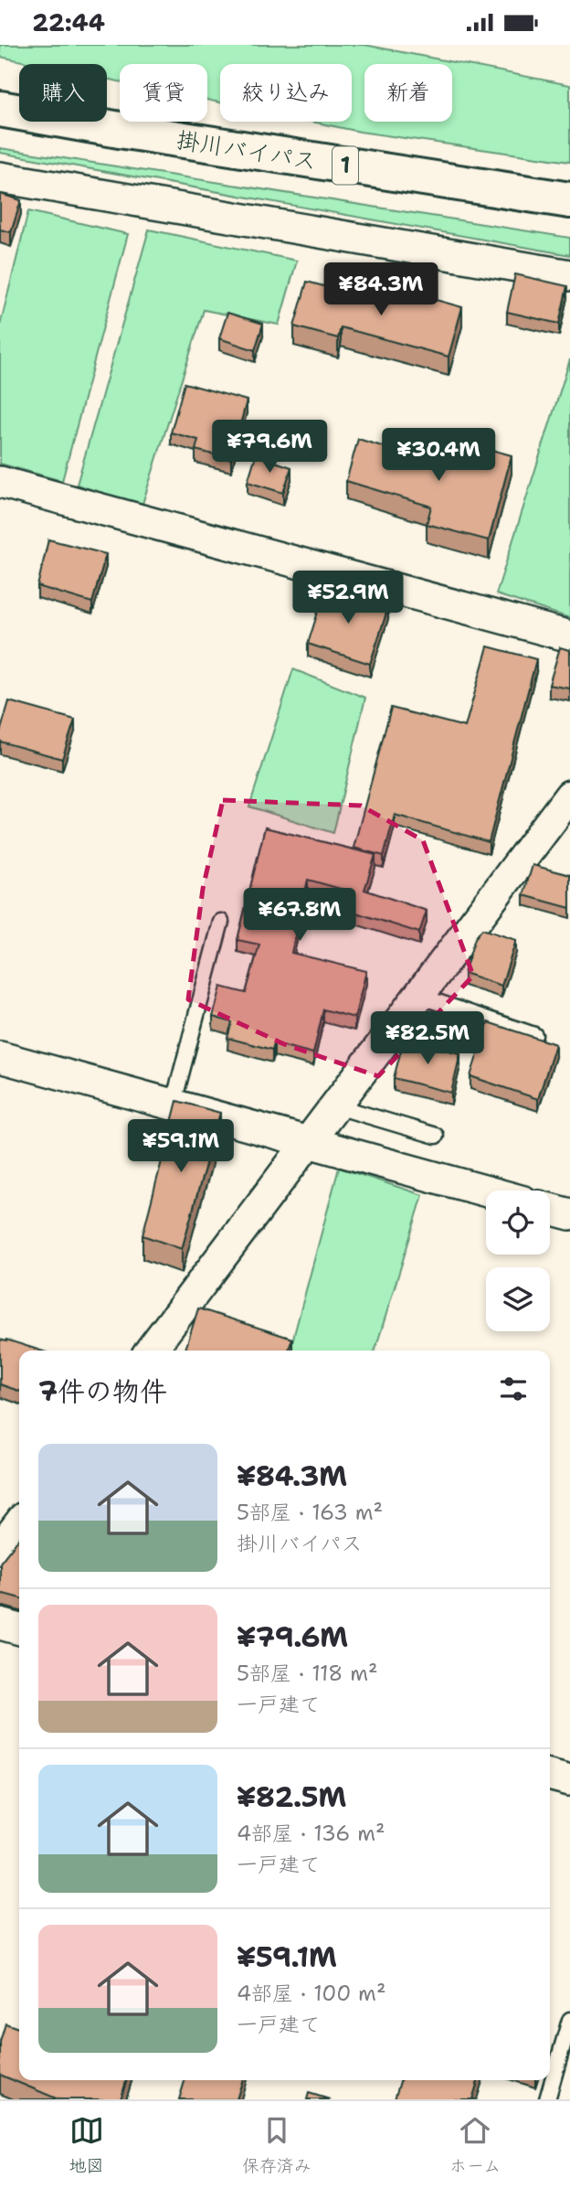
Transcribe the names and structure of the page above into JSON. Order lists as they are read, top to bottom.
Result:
{
  "streets": {
    "highway": ["掛川バイパス", "1"]
  },
  "page": {
    "status": "22:44",
    "chip": [
      "購入",
      "賃貸",
      "絞り込み",
      "新着"
    ],
    "price": [
      "¥84.3M",
      "¥79.6M",
      "¥30.4M",
      "¥52.9M",
      "¥67.8M",
      "¥82.5M",
      "¥59.1M"
    ],
    "heading": "7件の物件",
    "list": [
      {
        "name": "¥84.3M",
        "note": "5部屋 · 163 m² · 掛川バイパス"
      },
      {
        "name": "¥79.6M",
        "note": "5部屋 · 118 m² · 一戸建て"
      },
      {
        "name": "¥82.5M",
        "note": "4部屋 · 136 m² · 一戸建て"
      },
      {
        "name": "¥59.1M",
        "note": "4部屋 · 100 m² · 一戸建て"
      }
    ],
    "tabs": ["地図", "保存済み", "ホーム"]
  }
}
